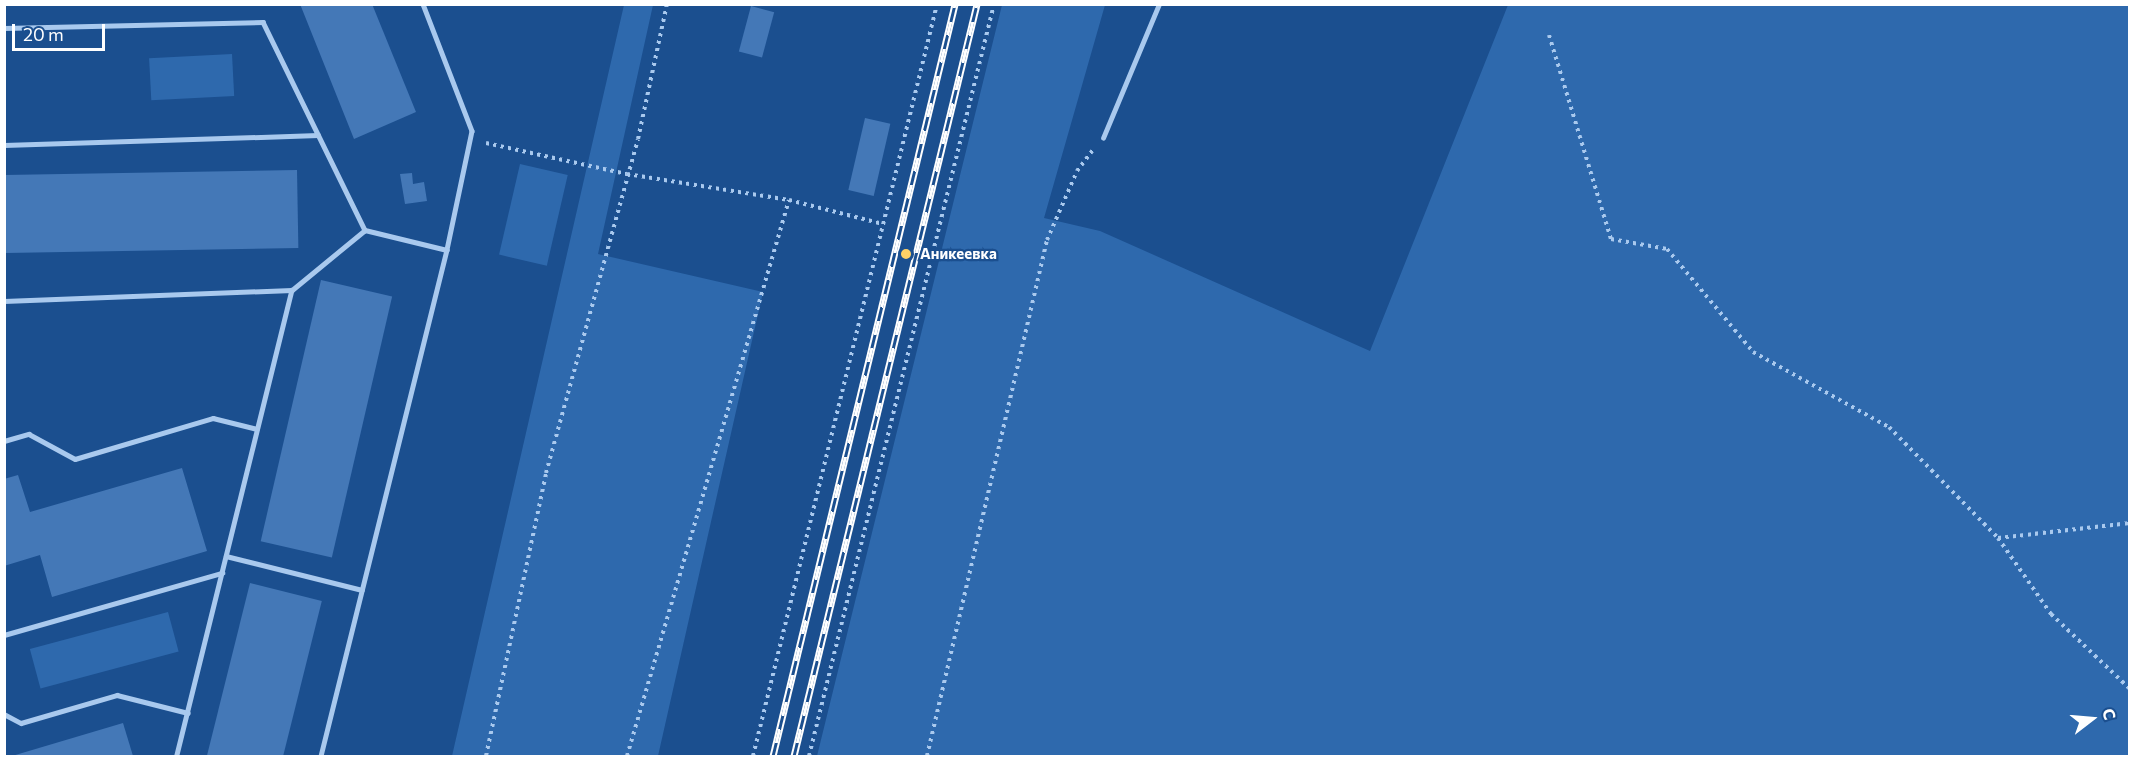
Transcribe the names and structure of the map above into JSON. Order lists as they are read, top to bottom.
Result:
{
  "places": ["Аникеевка"],
  "scale_bar": "20 m",
  "north": "right"
}
